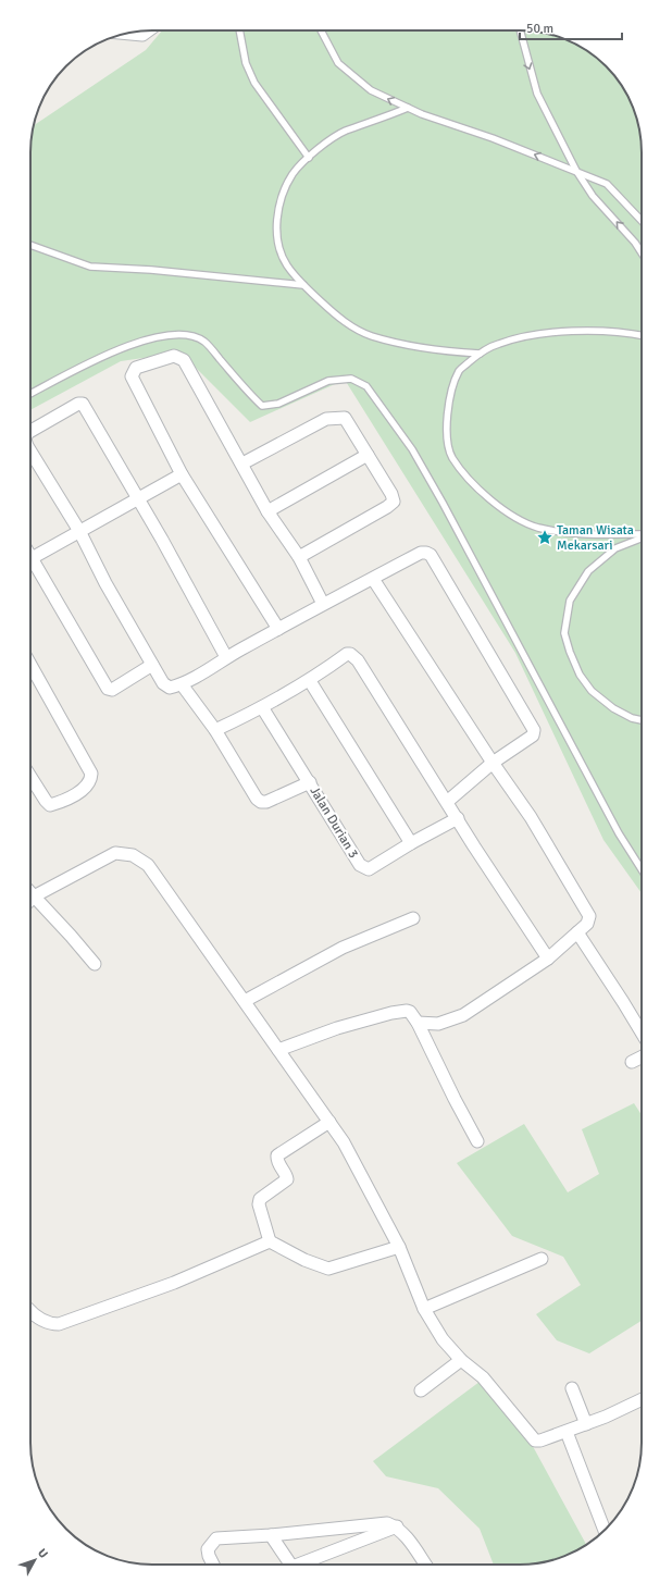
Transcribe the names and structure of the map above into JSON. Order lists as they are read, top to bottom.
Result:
{
  "streets": {
    "street": ["Jalan Durian 3"]
  },
  "places": {
    "place": ["Taman Wisata Mekarsari"]
  },
  "scale_bar": "50 m",
  "north": "top right"
}
